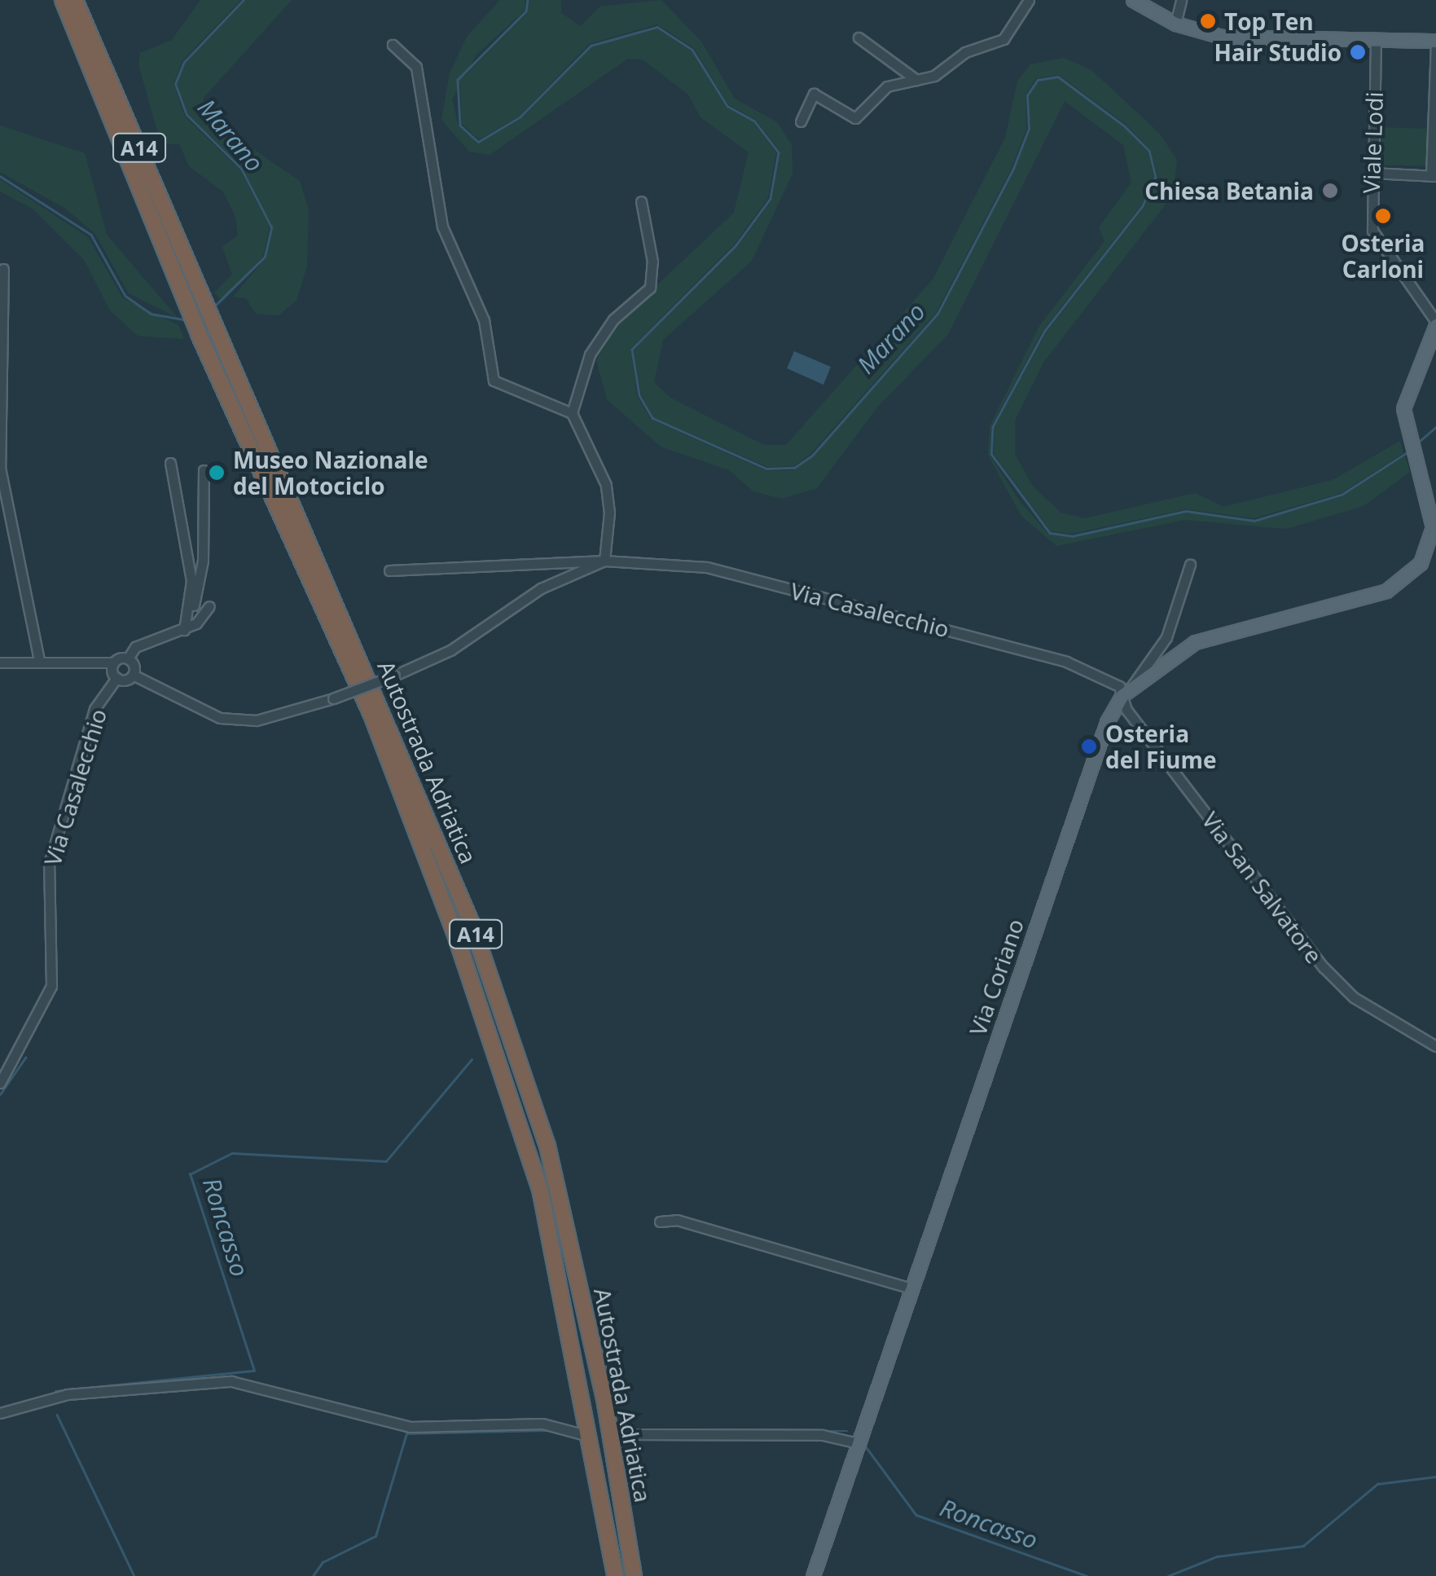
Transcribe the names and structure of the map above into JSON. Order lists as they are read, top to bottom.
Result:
{
  "streets": {
    "highway": ["A14", "Autostrada Adriatica"],
    "main road": ["Via Coriano"],
    "street": ["Viale Lodi", "Via Casalecchio", "Via San Salvatore"]
  },
  "crossings": [
    ["Via Casalecchio", "Via San Salvatore"],
    ["Via Casalecchio", "Via Coriano"],
    ["Via San Salvatore", "Via Coriano"]
  ],
  "water": ["Marano", "Roncasso"],
  "places": [
    "Top Ten",
    "Hair Studio",
    "Chiesa Betania",
    "Osteria Carloni",
    "Museo Nazionale del Motociclo",
    "Osteria del Fiume"
  ]
}
